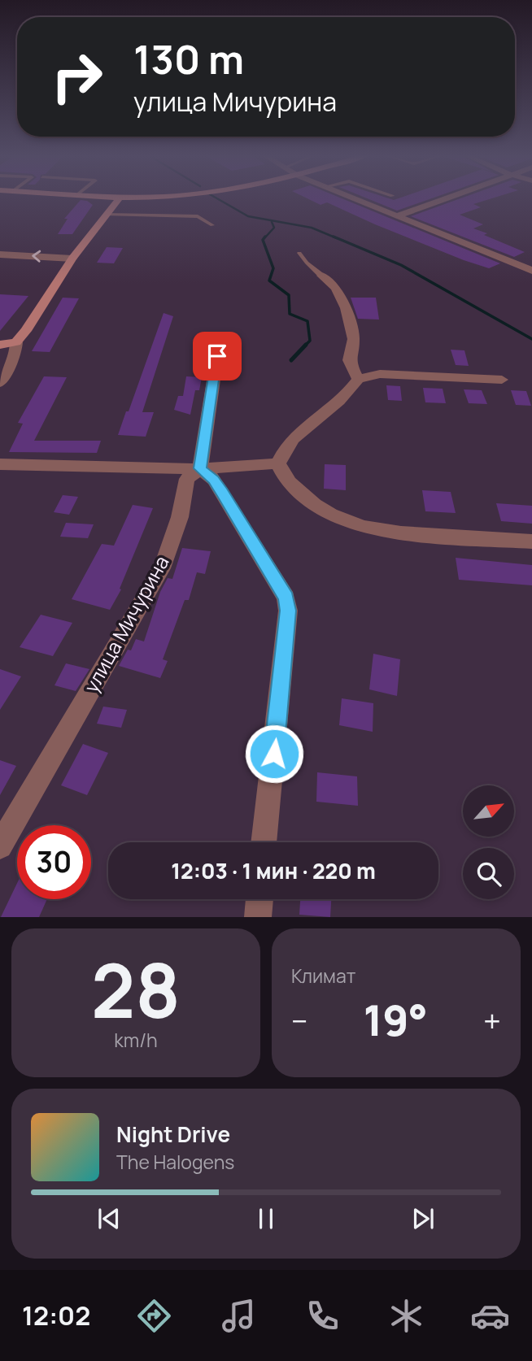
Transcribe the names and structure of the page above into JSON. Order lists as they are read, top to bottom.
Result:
{
  "streets": {
    "street": ["улица Мичурина"]
  },
  "north": "top right",
  "page": {
    "turn": ["130 m", "улица Мичурина"],
    "limit": "30",
    "trip": "12:03 · 1 мин · 220 m",
    "tile": [
      ["28", "km/h"],
      "Климат"
    ],
    "heat": ["−", "19°", "+"],
    "song": ["Night Drive", "The Halogens"],
    "tabs": "12:02"
  }
}
